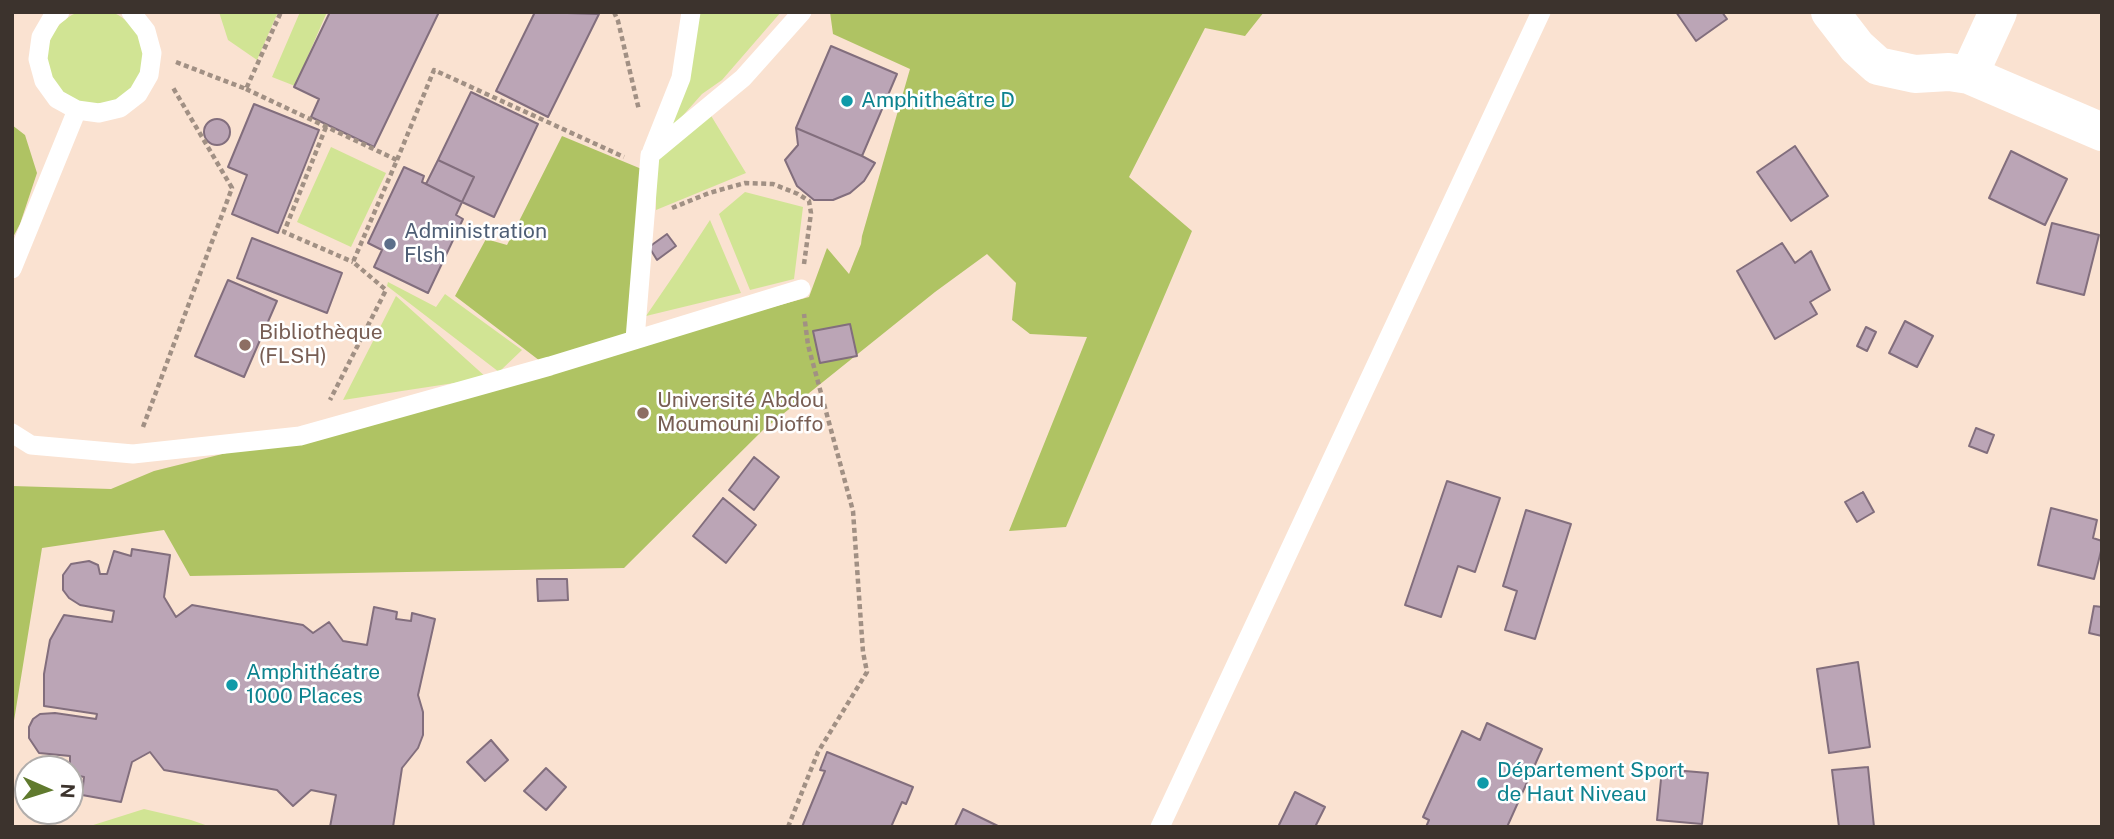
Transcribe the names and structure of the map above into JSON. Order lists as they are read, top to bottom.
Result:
{
  "places": [
    "Amphitheâtre D",
    "Administration Flsh",
    "Bibliothèque (FLSH)",
    "Université Abdou Moumouni Dioffo",
    "Amphithéatre 1000 Places",
    "Département Sport de Haut Niveau"
  ],
  "north": "right"
}
